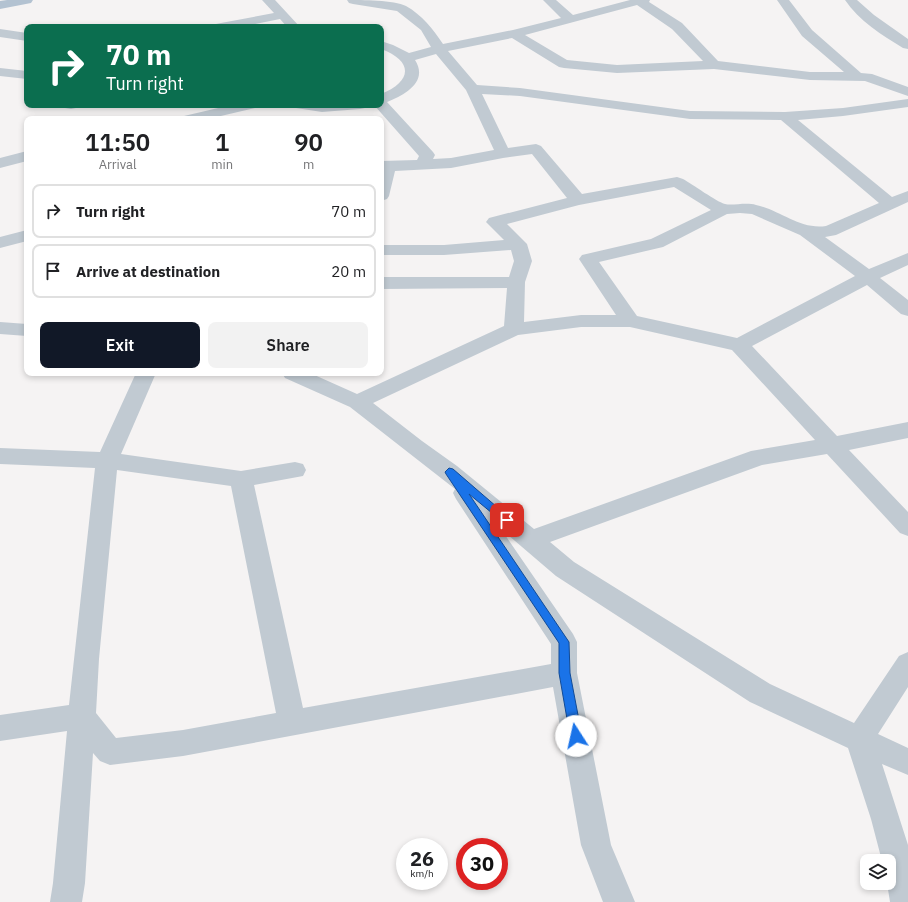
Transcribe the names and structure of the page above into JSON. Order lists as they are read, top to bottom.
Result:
{
  "page": {
    "turn": ["70 m", "Turn right"],
    "eta": [
      "11:50",
      "Arrival",
      "1",
      "min",
      "90",
      "m"
    ],
    "list": [
      {
        "name": "Turn right",
        "value": "70 m"
      },
      {
        "name": "Arrive at destination",
        "value": "20 m"
      }
    ],
    "buttons": ["Exit", "Share"],
    "speed": "26 km/h",
    "limit": "30"
  }
}
